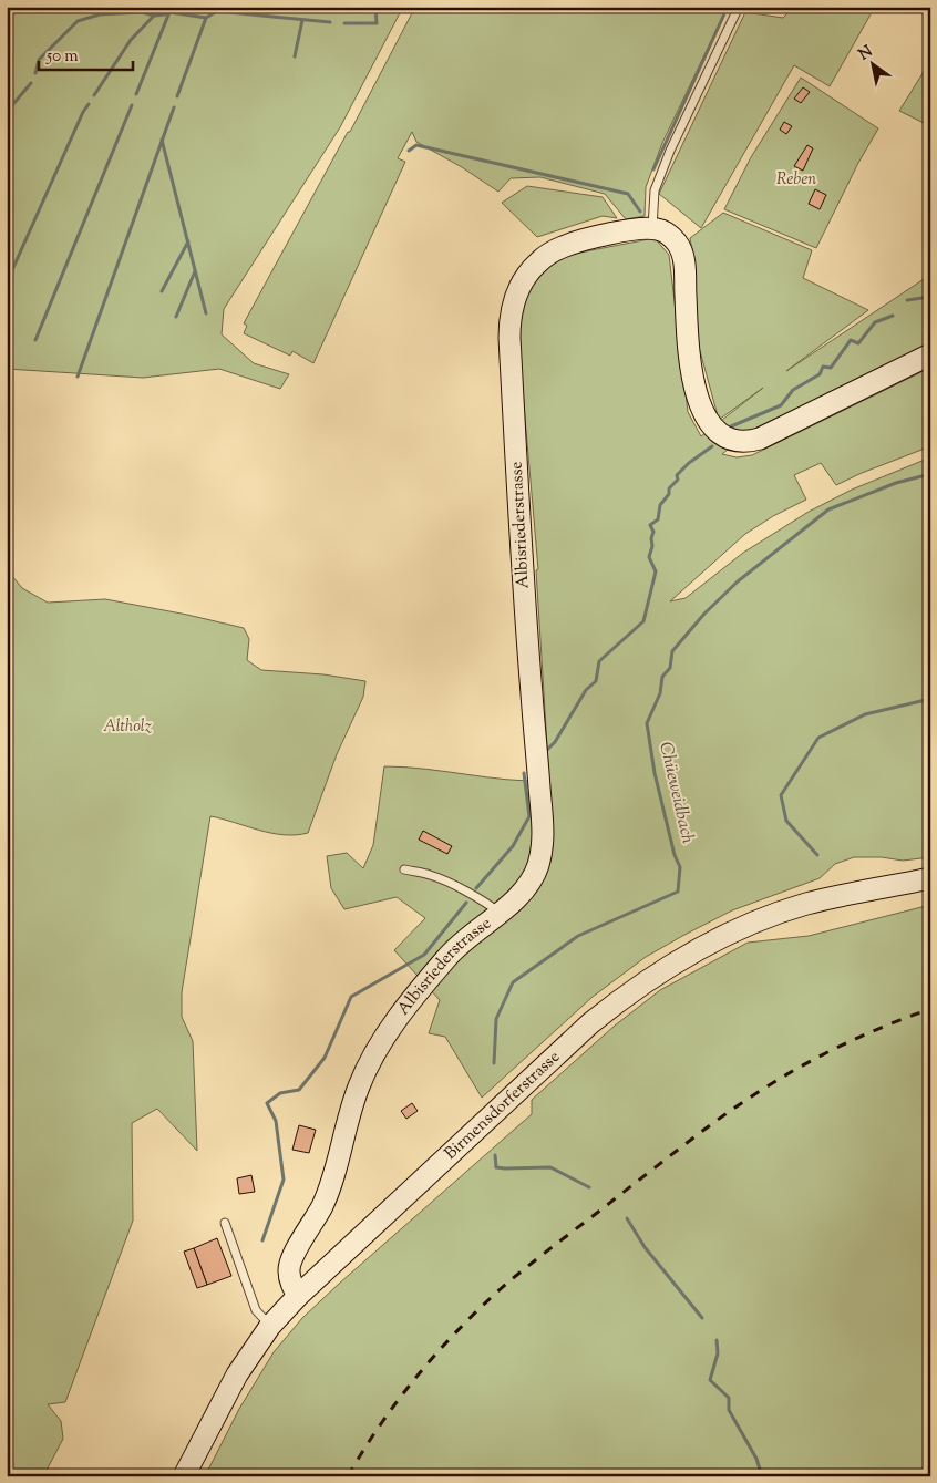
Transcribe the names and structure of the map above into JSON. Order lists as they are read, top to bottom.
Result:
{
  "streets": {
    "main road": ["Albisriederstrasse", "Birmensdorferstrasse"]
  },
  "crossings": [
    ["Albisriederstrasse", "Birmensdorferstrasse"]
  ],
  "water": ["Chüeweidbach"],
  "parks": ["Reben", "Altholz"],
  "scale_bar": "50 m",
  "north": "top left"
}
